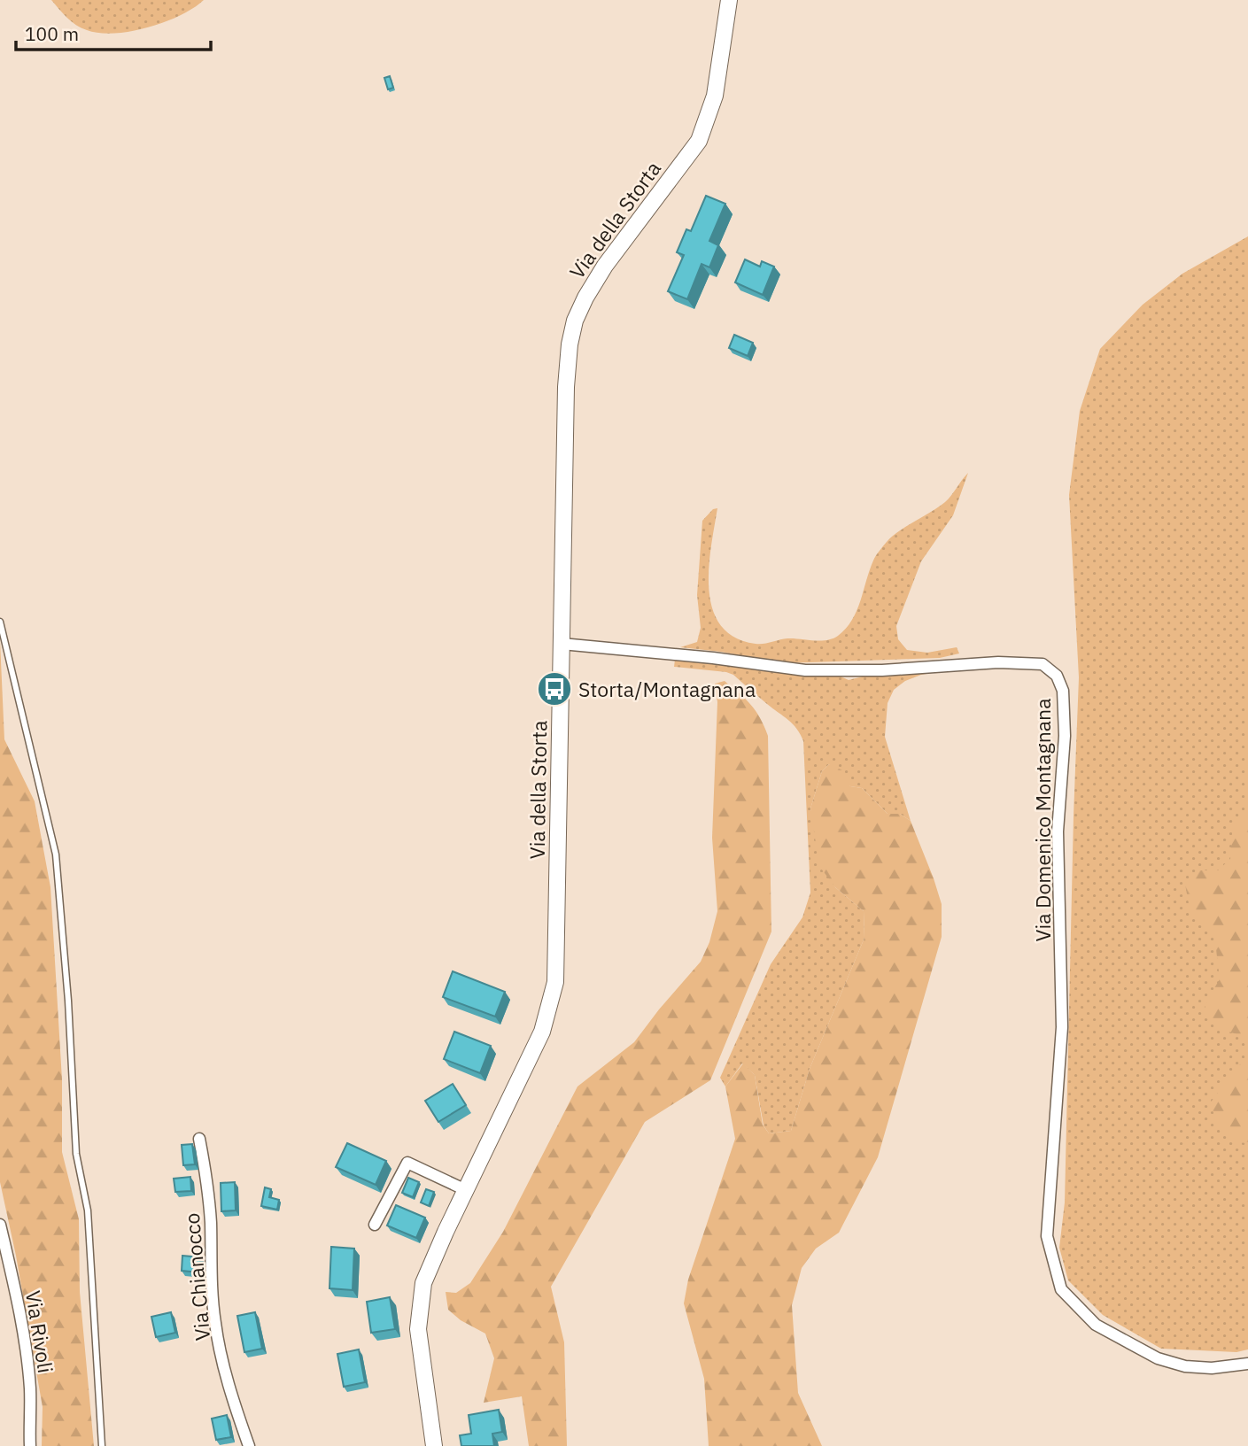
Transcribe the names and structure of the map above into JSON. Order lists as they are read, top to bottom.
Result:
{
  "streets": {
    "main road": ["Via della Storta"],
    "street": ["Via Domenico Montagnana", "Via Chianocco", "Via Rivoli"]
  },
  "crossings": [
    ["Via della Storta", "Via Domenico Montagnana"]
  ],
  "places": {
    "bus stop": ["Storta/Montagnana"]
  },
  "scale_bar": "100 m"
}
